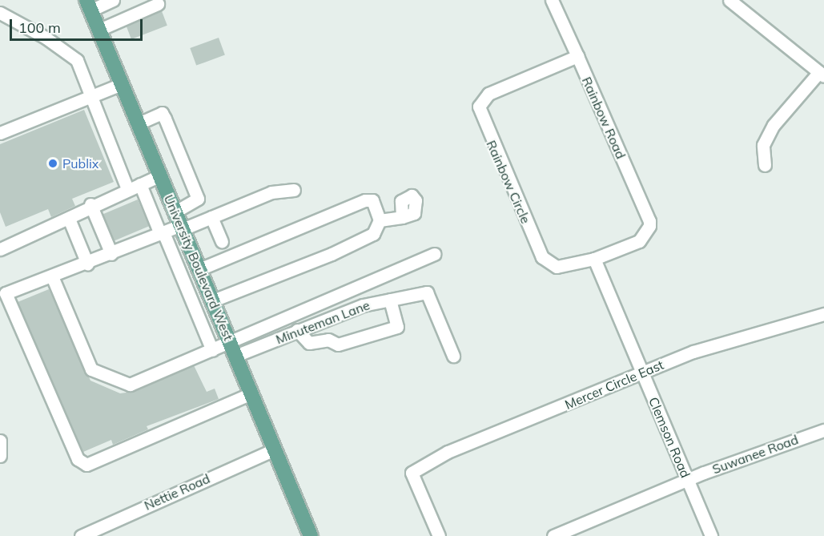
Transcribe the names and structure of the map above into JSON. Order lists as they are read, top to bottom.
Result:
{
  "streets": {
    "main road": ["University Boulevard West"],
    "street": [
      "Rainbow Road",
      "Rainbow Circle",
      "Minuteman Lane",
      "Mercer Circle East",
      "Clemson Road",
      "Suwanee Road",
      "Nettie Road"
    ]
  },
  "crossings": [
    ["Rainbow Road", "Rainbow Circle"],
    ["Rainbow Circle", "Clemson Road"],
    ["University Boulevard West", "Minuteman Lane"],
    ["University Boulevard West", "Nettie Road"],
    ["Mercer Circle East", "Clemson Road"],
    ["Clemson Road", "Suwanee Road"]
  ],
  "places": ["Publix"],
  "scale_bar": "100 m"
}
